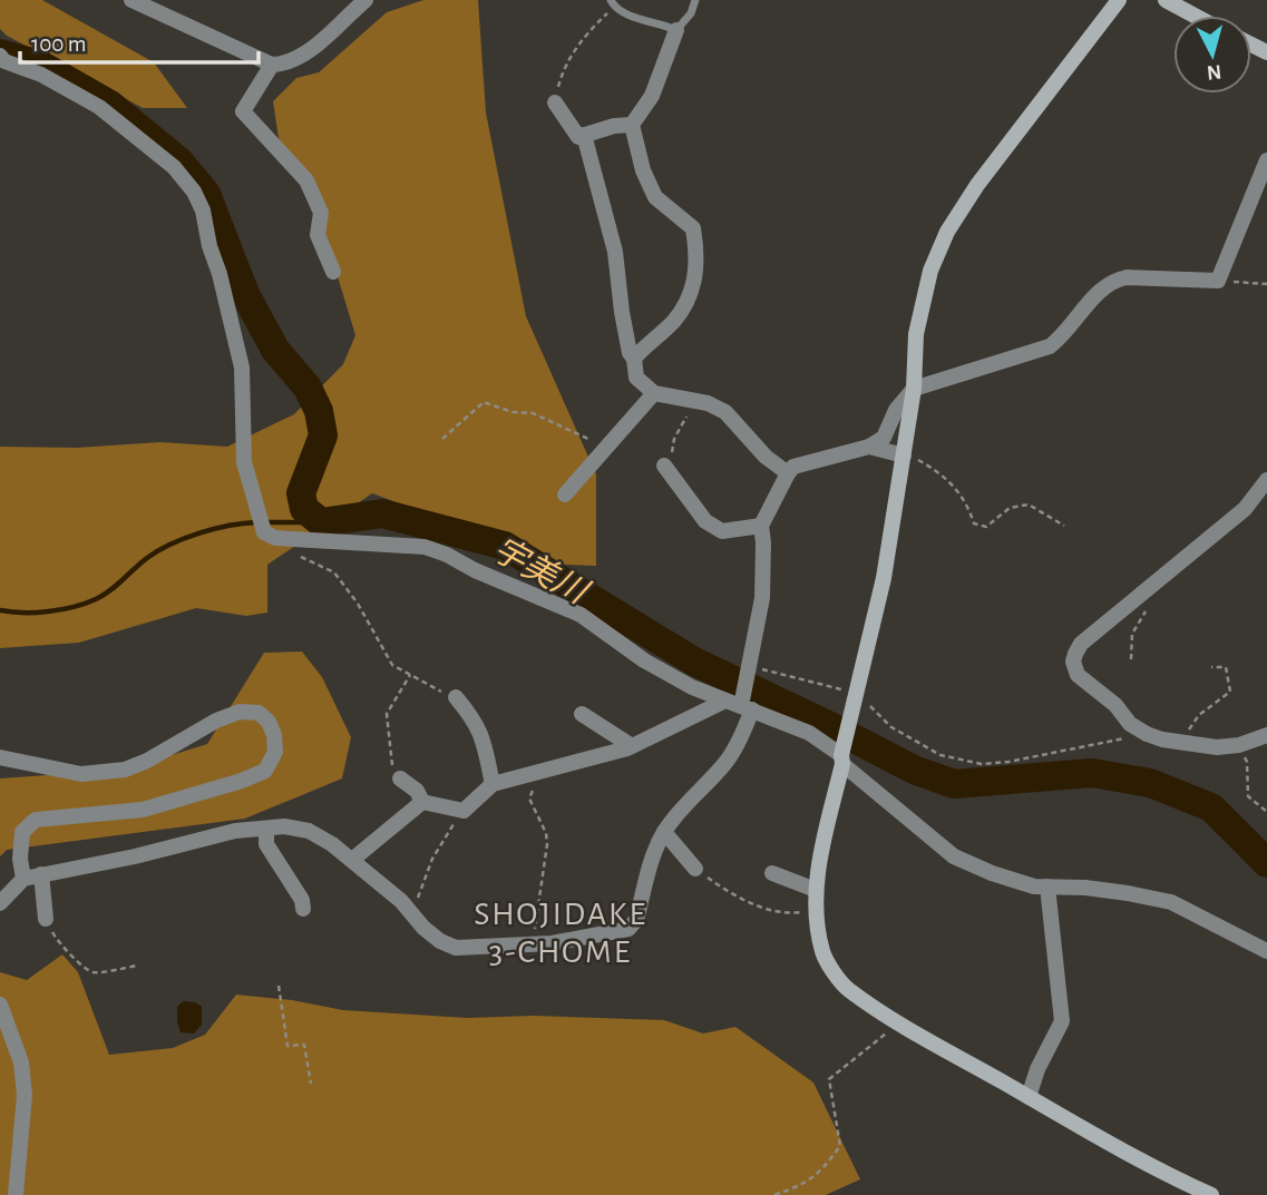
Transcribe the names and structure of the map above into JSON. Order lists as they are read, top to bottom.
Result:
{
  "districts": ["SHOJIDAKE 3-CHOME"],
  "water": ["宇美川"],
  "scale_bar": "100 m",
  "north": "bottom"
}
